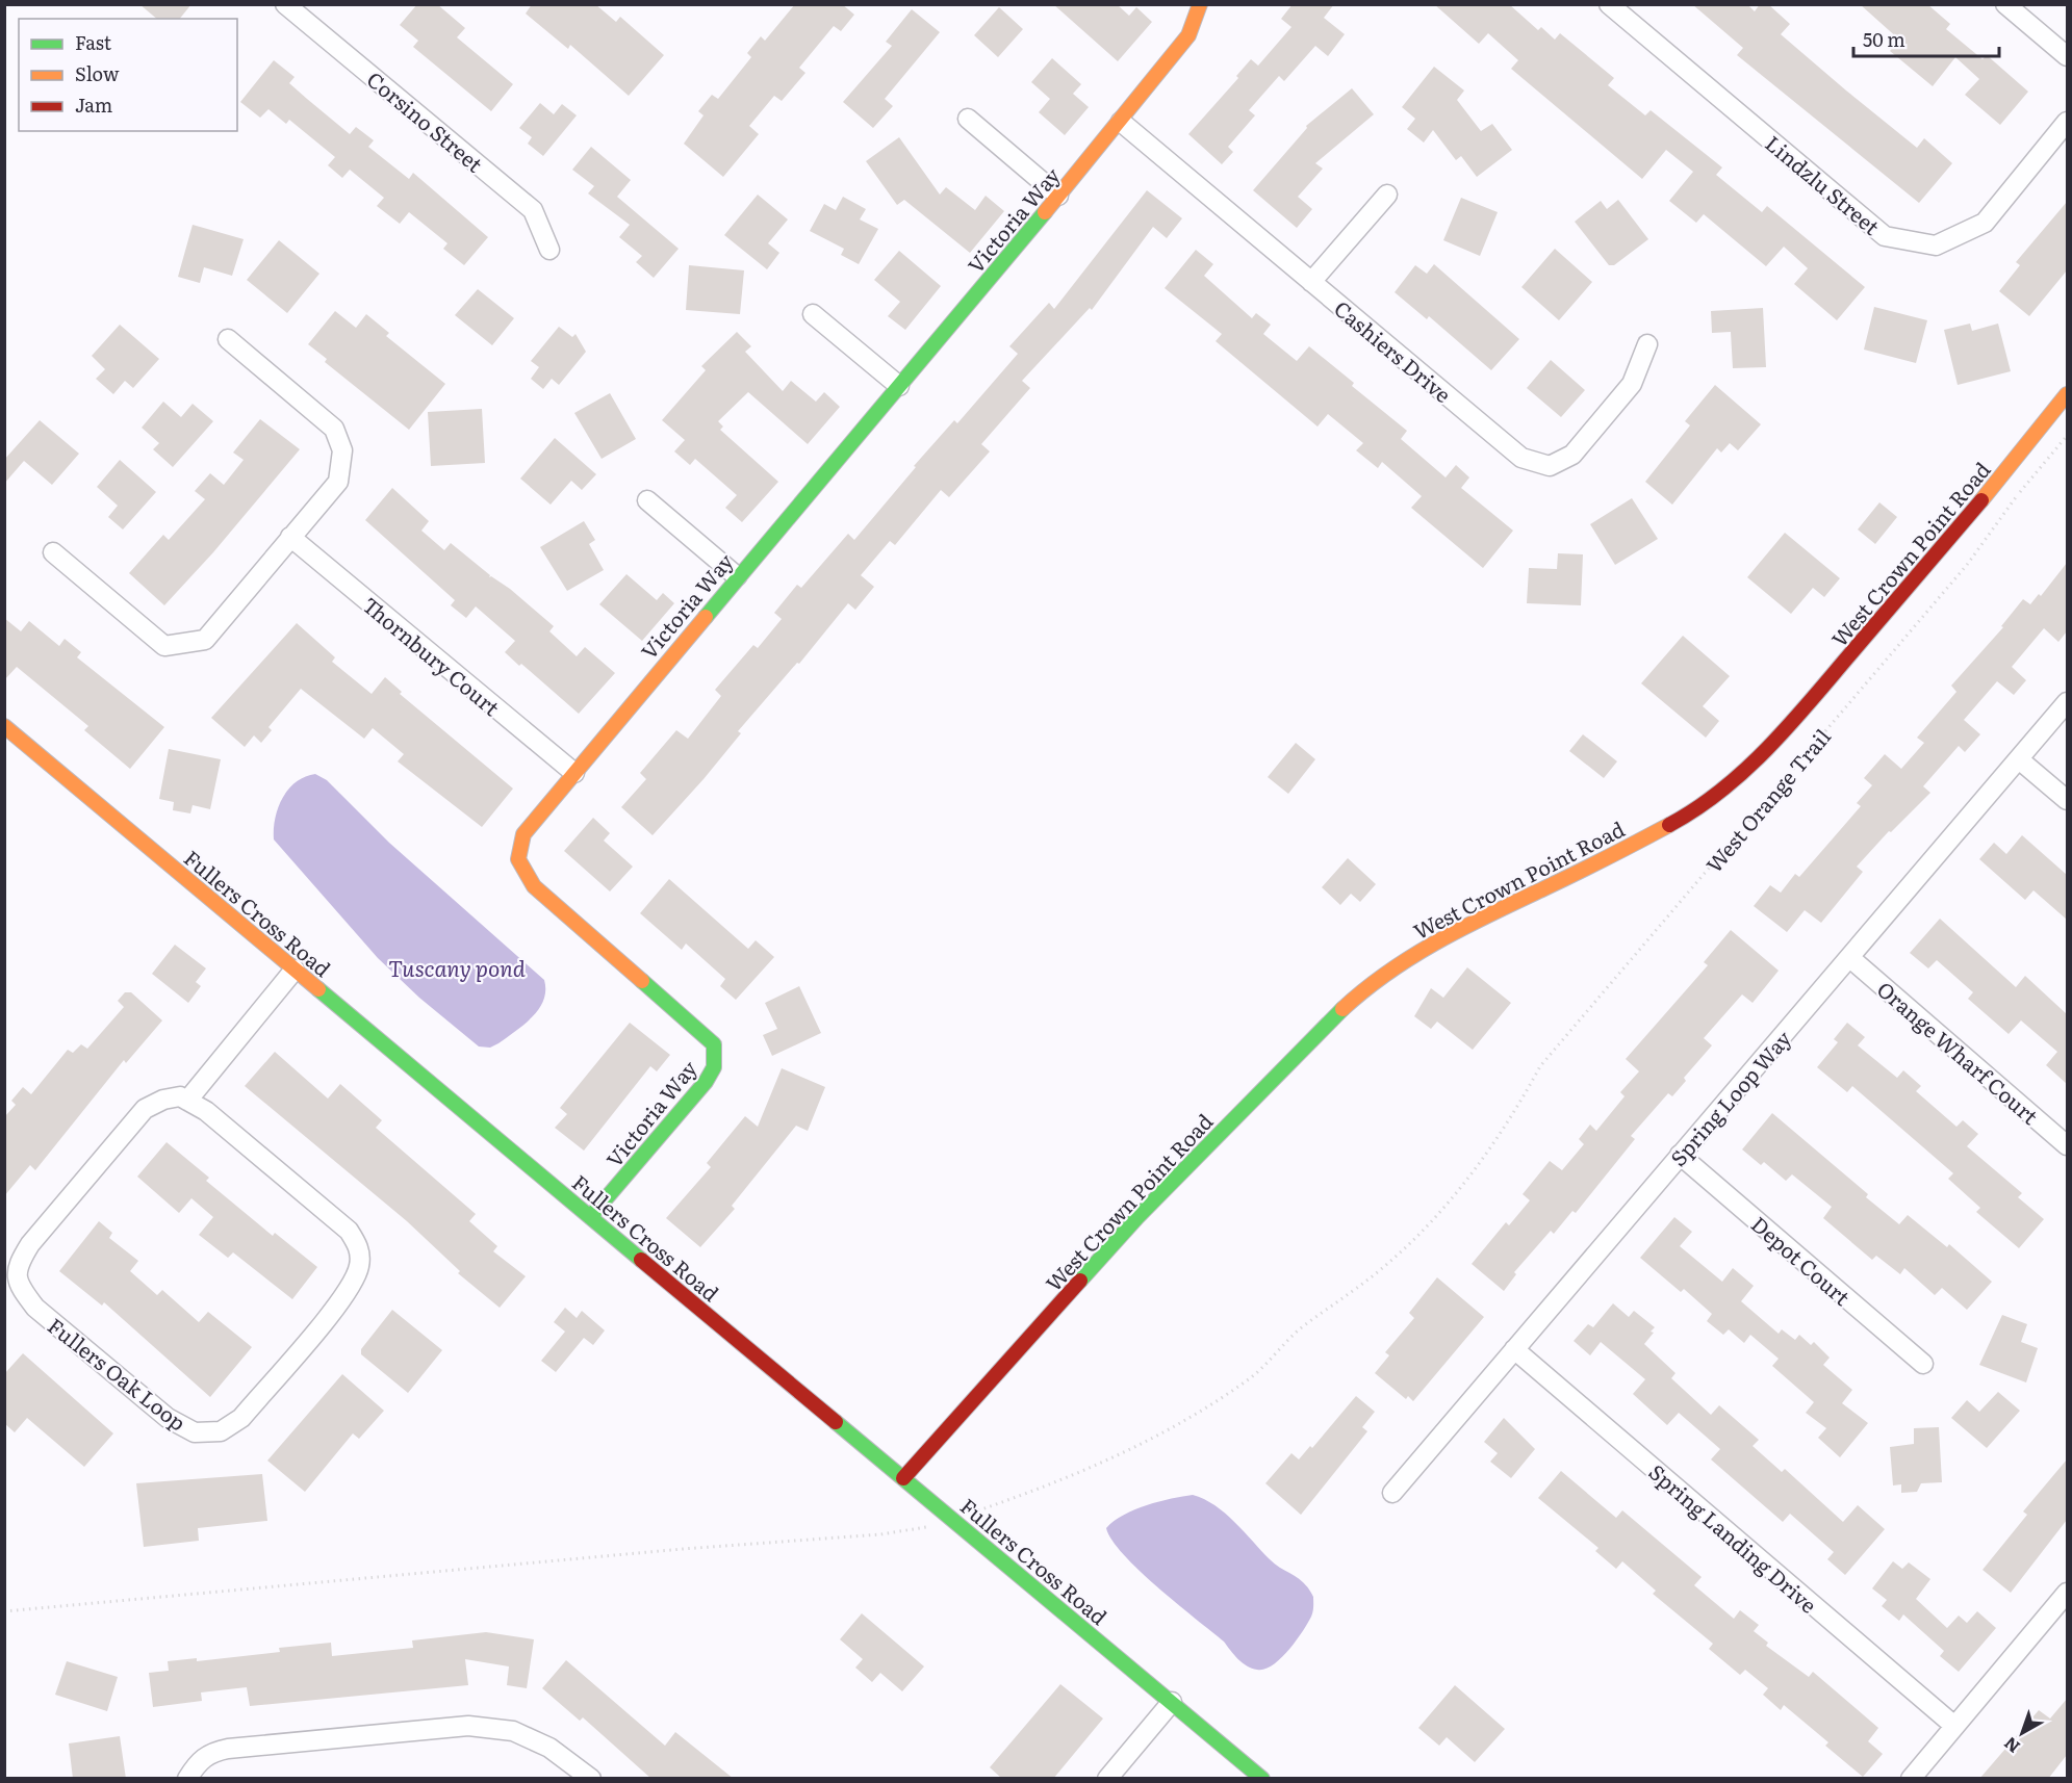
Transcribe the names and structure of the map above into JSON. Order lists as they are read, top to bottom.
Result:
{
  "streets": {
    "street": [
      "Corsino Street",
      "Lindzlu Street",
      "Victoria Way",
      "Cashiers Drive",
      "West Crown Point Road",
      "Thornbury Court",
      "Fullers Cross Road",
      "Orange Wharf Court",
      "Spring Loop Way",
      "Depot Court",
      "Fullers Oak Loop",
      "Spring Landing Drive"
    ],
    "path": ["West Orange Trail"]
  },
  "crossings": [
    ["Victoria Way", "Cashiers Drive"],
    ["Victoria Way", "Thornbury Court"],
    ["Victoria Way", "Fullers Cross Road"],
    ["West Crown Point Road", "Fullers Cross Road"],
    ["Orange Wharf Court", "Spring Loop Way"],
    ["Spring Loop Way", "Depot Court"],
    ["Spring Loop Way", "Spring Landing Drive"]
  ],
  "water": ["Tuscany pond"],
  "legend": ["Fast", "Slow", "Jam"],
  "scale_bar": "50 m",
  "north": "bottom left"
}
